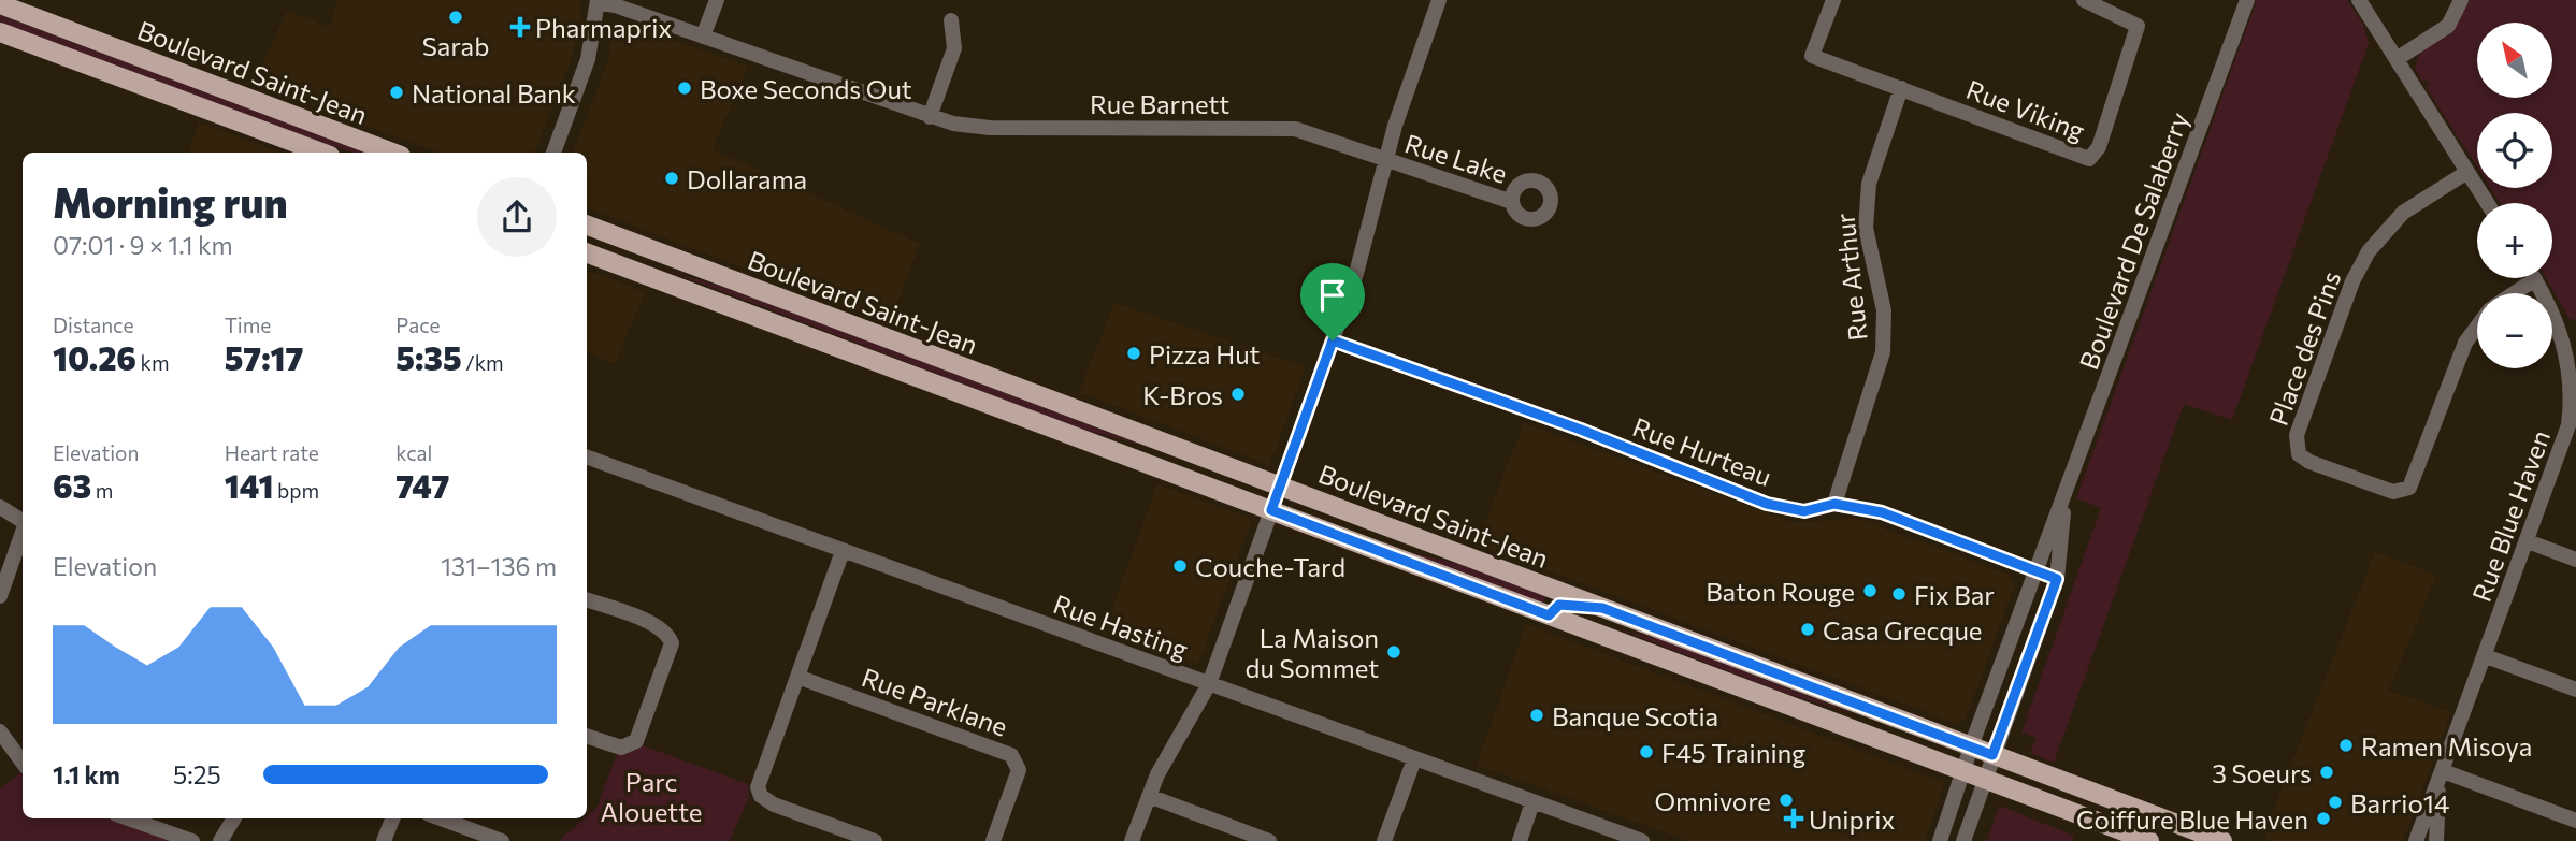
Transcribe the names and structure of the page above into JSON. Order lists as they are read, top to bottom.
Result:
{
  "streets": {
    "main road": ["Boulevard Saint-Jean"],
    "street": [
      "Rue Barnett",
      "Rue Viking",
      "Rue Lake",
      "Boulevard De Salaberry",
      "Rue Arthur",
      "Place des Pins",
      "Rue Hurteau",
      "Rue Blue Haven",
      "Rue Hasting",
      "Rue Parklane"
    ]
  },
  "crossings": [
    ["Boulevard Saint-Jean", "Rue Lake"],
    ["Boulevard Saint-Jean", "Boulevard De Salaberry"],
    ["Rue Barnett", "Rue Lake"],
    ["Rue Viking", "Rue Arthur"],
    ["Rue Lake", "Rue Hurteau"],
    ["Rue Lake", "Rue Hasting"],
    ["Boulevard De Salaberry", "Rue Hurteau"],
    ["Rue Arthur", "Rue Hurteau"],
    ["Place des Pins", "Rue Blue Haven"]
  ],
  "parks": ["Parc Alouette"],
  "places": {
    "other": [
      "Sarab",
      "Boxe Seconds Out",
      "National Bank",
      "Dollarama",
      "Pizza Hut",
      "K-Bros",
      "Couche-Tard",
      "Baton Rouge",
      "Fix Bar",
      "Casa Grecque",
      "La Maison du Sommet",
      "Banque Scotia",
      "Ramen Misoya",
      "F45 Training",
      "3 Soeurs",
      "Omnivore",
      "Barrio14",
      "Coiffure Blue Haven"
    ],
    "health": ["Pharmaprix", "Uniprix"]
  },
  "north": "top left",
  "page": {
    "map_buttons": ["+", "−"],
    "heading": ["Morning run", "07:01 · 9 × 1.1 km"],
    "stats": [
      ["Distance", "10.26 km"],
      ["Time", "57:17"],
      ["Pace", "5:35 /km"],
      ["Elevation", "63 m"],
      ["Heart rate", "141 bpm"],
      ["kcal", "747"]
    ],
    "chart": ["Elevation", "131–136 m"],
    "list": [
      {
        "name": "1.1 km",
        "note": "5:25"
      }
    ]
  }
}
